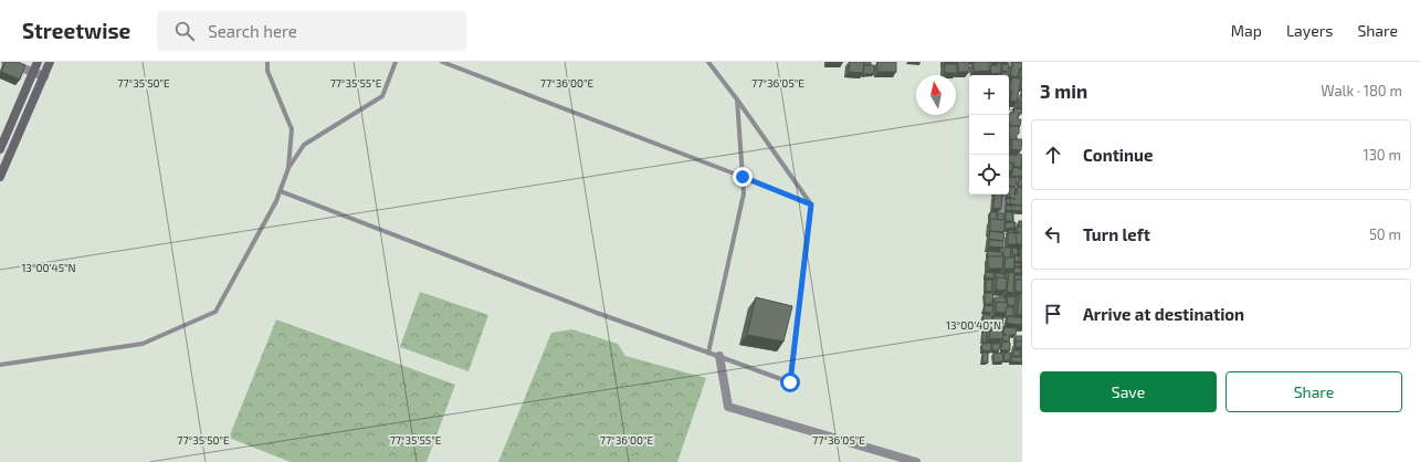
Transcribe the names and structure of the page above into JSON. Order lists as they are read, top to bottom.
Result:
{
  "north": "top",
  "page": {
    "header": "Streetwise",
    "search": "Search here",
    "nav": ["Map", "Layers", "Share"],
    "heading": ["3 min", "Walk · 180 m"],
    "map_buttons": ["+", "−"],
    "list": [
      ["Continue", "130 m"],
      ["Turn left", "50 m"],
      "Arrive at destination"
    ],
    "buttons": ["Save", "Share"]
  },
  "coordinates": [
    "77°35'50\"E",
    "77°35'55\"E",
    "77°36'05\"E",
    "77°36'00\"E",
    "13°00'45\"N",
    "13°00'40\"N"
  ]
}
